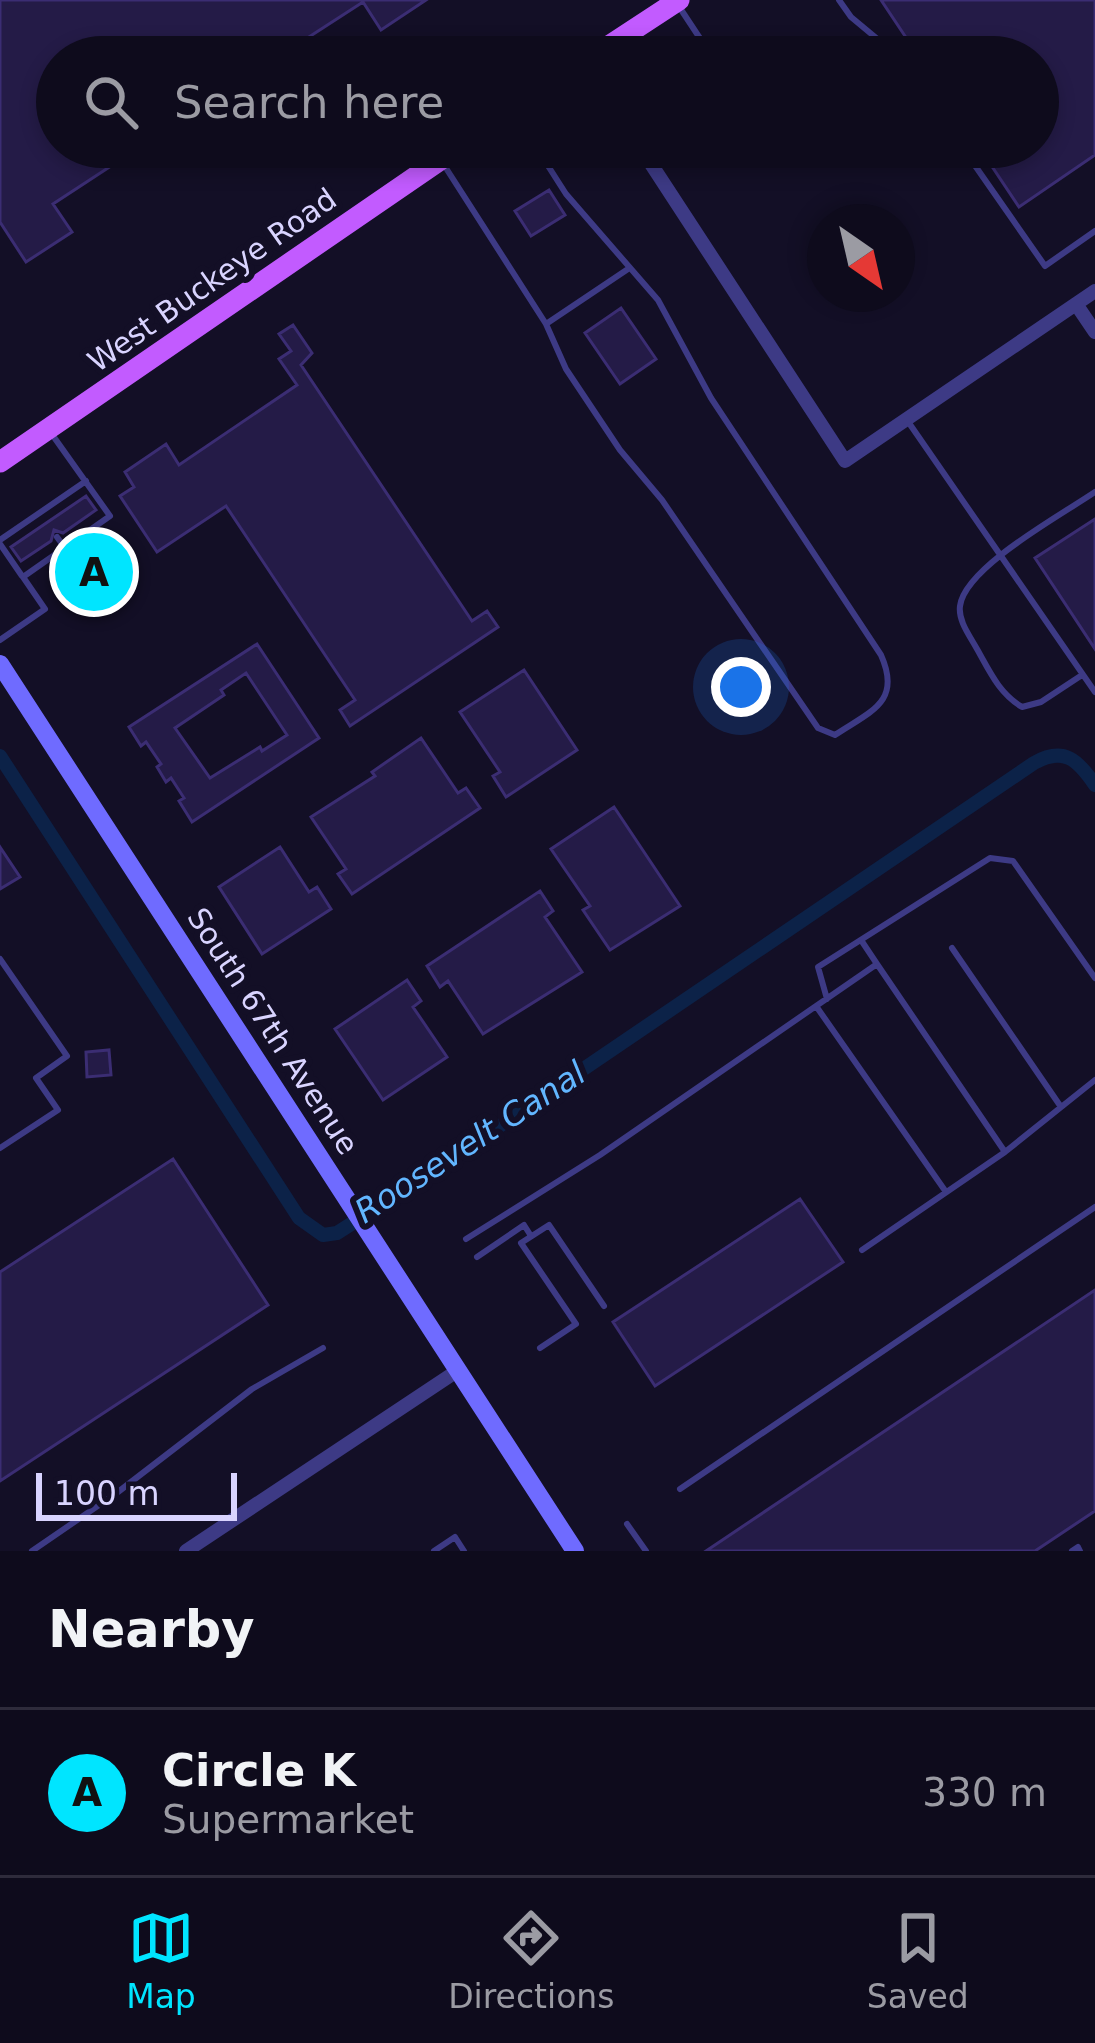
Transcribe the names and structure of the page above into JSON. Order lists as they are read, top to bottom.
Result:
{
  "streets": {
    "main road": ["West Buckeye Road", "South 67th Avenue"]
  },
  "water": ["Roosevelt Canal"],
  "scale_bar": "100 m",
  "north": "bottom right",
  "page": {
    "search": "Search here",
    "pins": "A",
    "scale": "100 m",
    "heading": "Nearby",
    "list": [
      {
        "mark": "A",
        "name": "Circle K",
        "note": "Supermarket",
        "value": "330 m"
      }
    ],
    "nav": ["Map", "Directions", "Saved"]
  }
}
